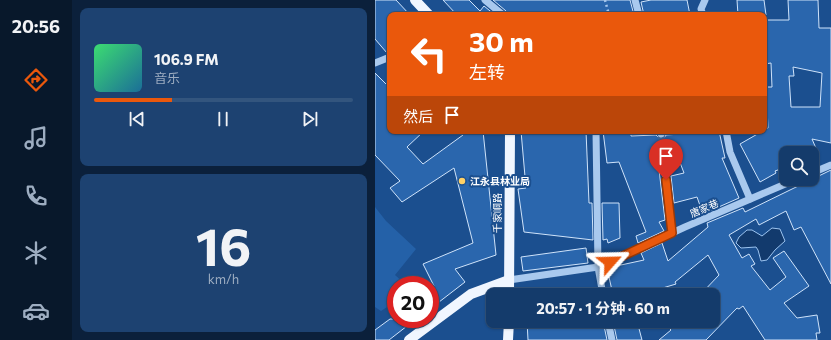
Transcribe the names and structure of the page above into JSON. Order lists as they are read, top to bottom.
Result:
{
  "streets": {
    "main road": ["千家峒路"],
    "lane": ["唐家巷"]
  },
  "crossings": [
    ["唐家巷", "千家峒路"]
  ],
  "places": ["江永县林业局"],
  "page": {
    "tabs": "20:56",
    "turn": ["30 m", "左转"],
    "song": ["106.9 FM", "音乐"],
    "then": "然后",
    "tile": ["16", "km/h"],
    "limit": "20",
    "trip": "20:57 · 1 分钟 · 60 m"
  }
}
